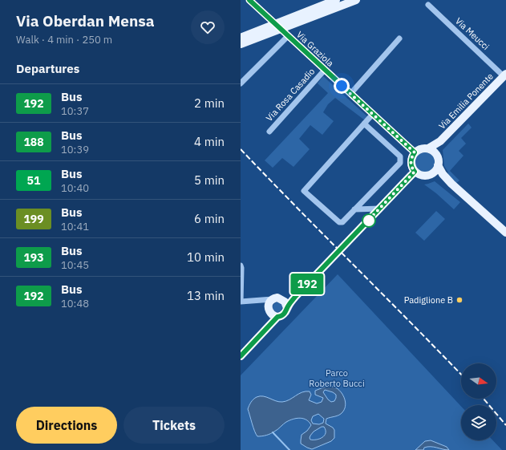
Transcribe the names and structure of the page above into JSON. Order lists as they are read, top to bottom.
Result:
{
  "streets": {
    "main road": ["Via Emilia Ponente"],
    "street": ["Via Meucci", "Via Graziola", "Via Rosa Casadio"]
  },
  "crossings": [
    ["Via Meucci", "Via Emilia Ponente"],
    ["Via Graziola", "Via Rosa Casadio"],
    ["Via Graziola", "Via Emilia Ponente"]
  ],
  "parks": ["Parco Roberto Bucci"],
  "places": ["Padiglione B"],
  "lines": ["bus line 192"],
  "north": "right",
  "page": {
    "heading": [
      ["Via Oberdan Mensa", "Walk · 4 min · 250 m"],
      "Departures"
    ],
    "on_map": "192",
    "list": [
      {
        "mark": "192",
        "name": "Bus",
        "note": "10:37",
        "value": "2 min"
      },
      {
        "mark": "188",
        "name": "Bus",
        "note": "10:39",
        "value": "4 min"
      },
      {
        "mark": "51",
        "name": "Bus",
        "note": "10:40",
        "value": "5 min"
      },
      {
        "mark": "199",
        "name": "Bus",
        "note": "10:41",
        "value": "6 min"
      },
      {
        "mark": "193",
        "name": "Bus",
        "note": "10:45",
        "value": "10 min"
      },
      {
        "mark": "192",
        "name": "Bus",
        "note": "10:48",
        "value": "13 min"
      }
    ],
    "buttons": ["Directions", "Tickets"]
  }
}
